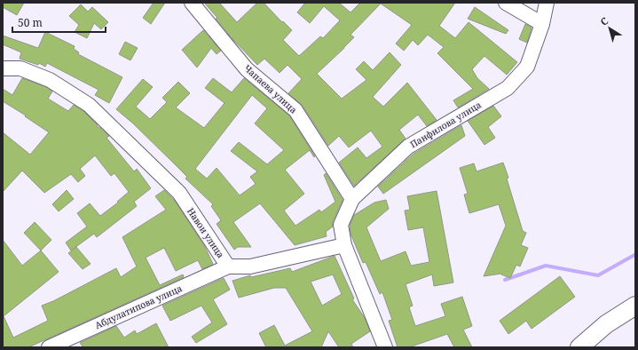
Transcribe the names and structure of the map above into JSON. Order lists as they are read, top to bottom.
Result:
{
  "streets": {
    "street": [
      "Чапаева улица",
      "Панфилова улица",
      "Навои улица",
      "Абдулатипова улица"
    ]
  },
  "crossings": [
    ["Чапаева улица", "Панфилова улица"],
    ["Панфилова улица", "Навои улица"],
    ["Навои улица", "Абдулатипова улица"]
  ],
  "scale_bar": "50 m",
  "north": "top left"
}
